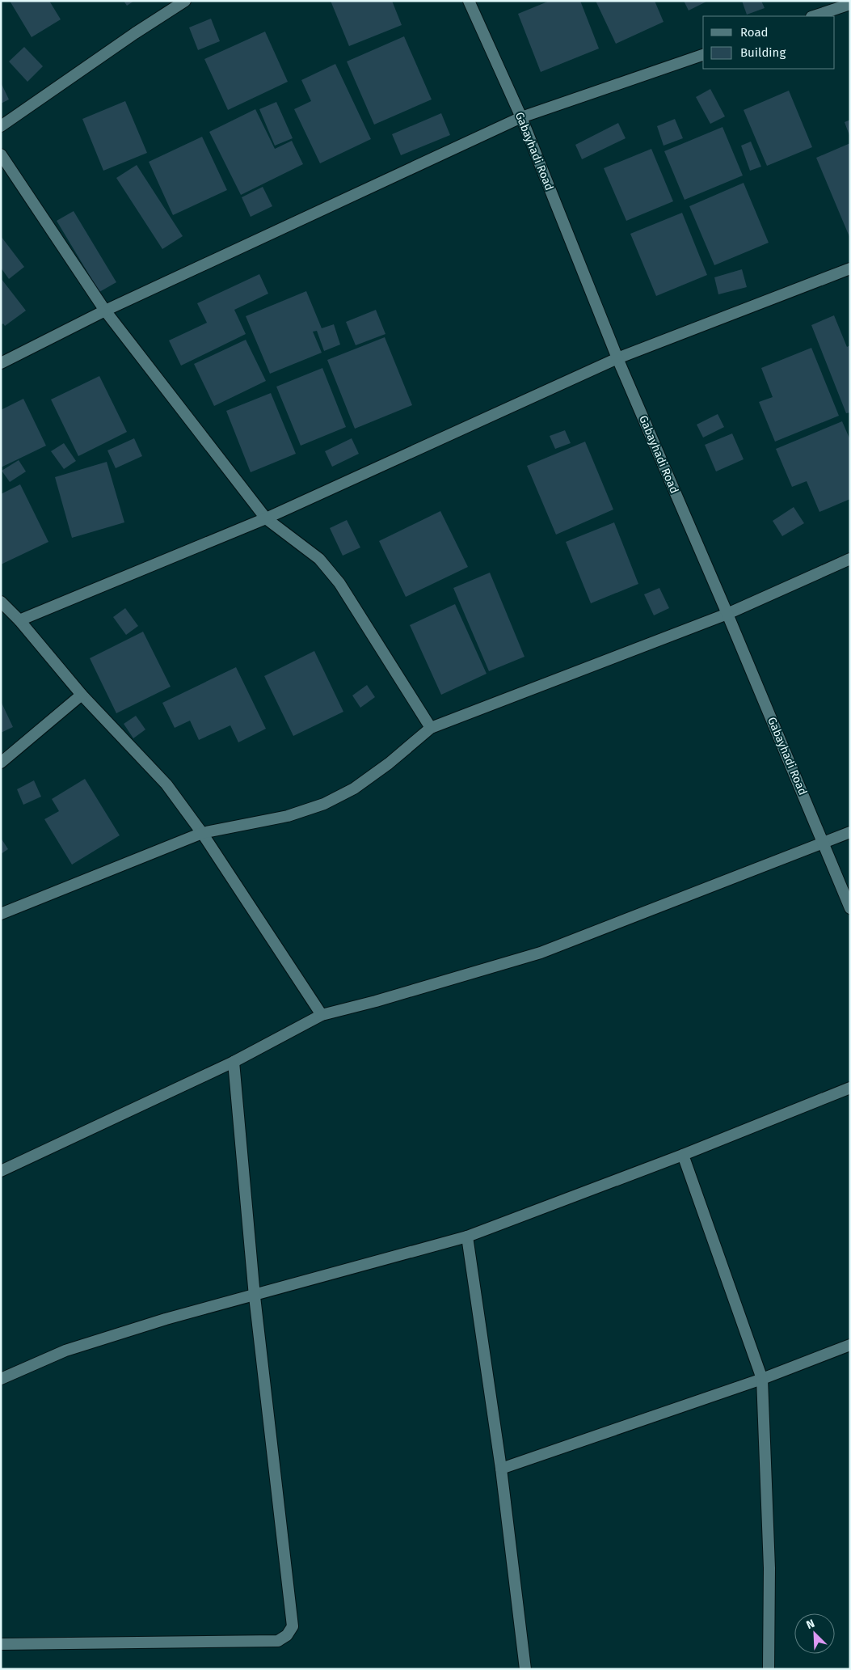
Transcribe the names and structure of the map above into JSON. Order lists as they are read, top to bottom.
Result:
{
  "streets": {
    "street": ["Gabayhadi Road"]
  },
  "legend": ["Road", "Building"],
  "north": "top left"
}
